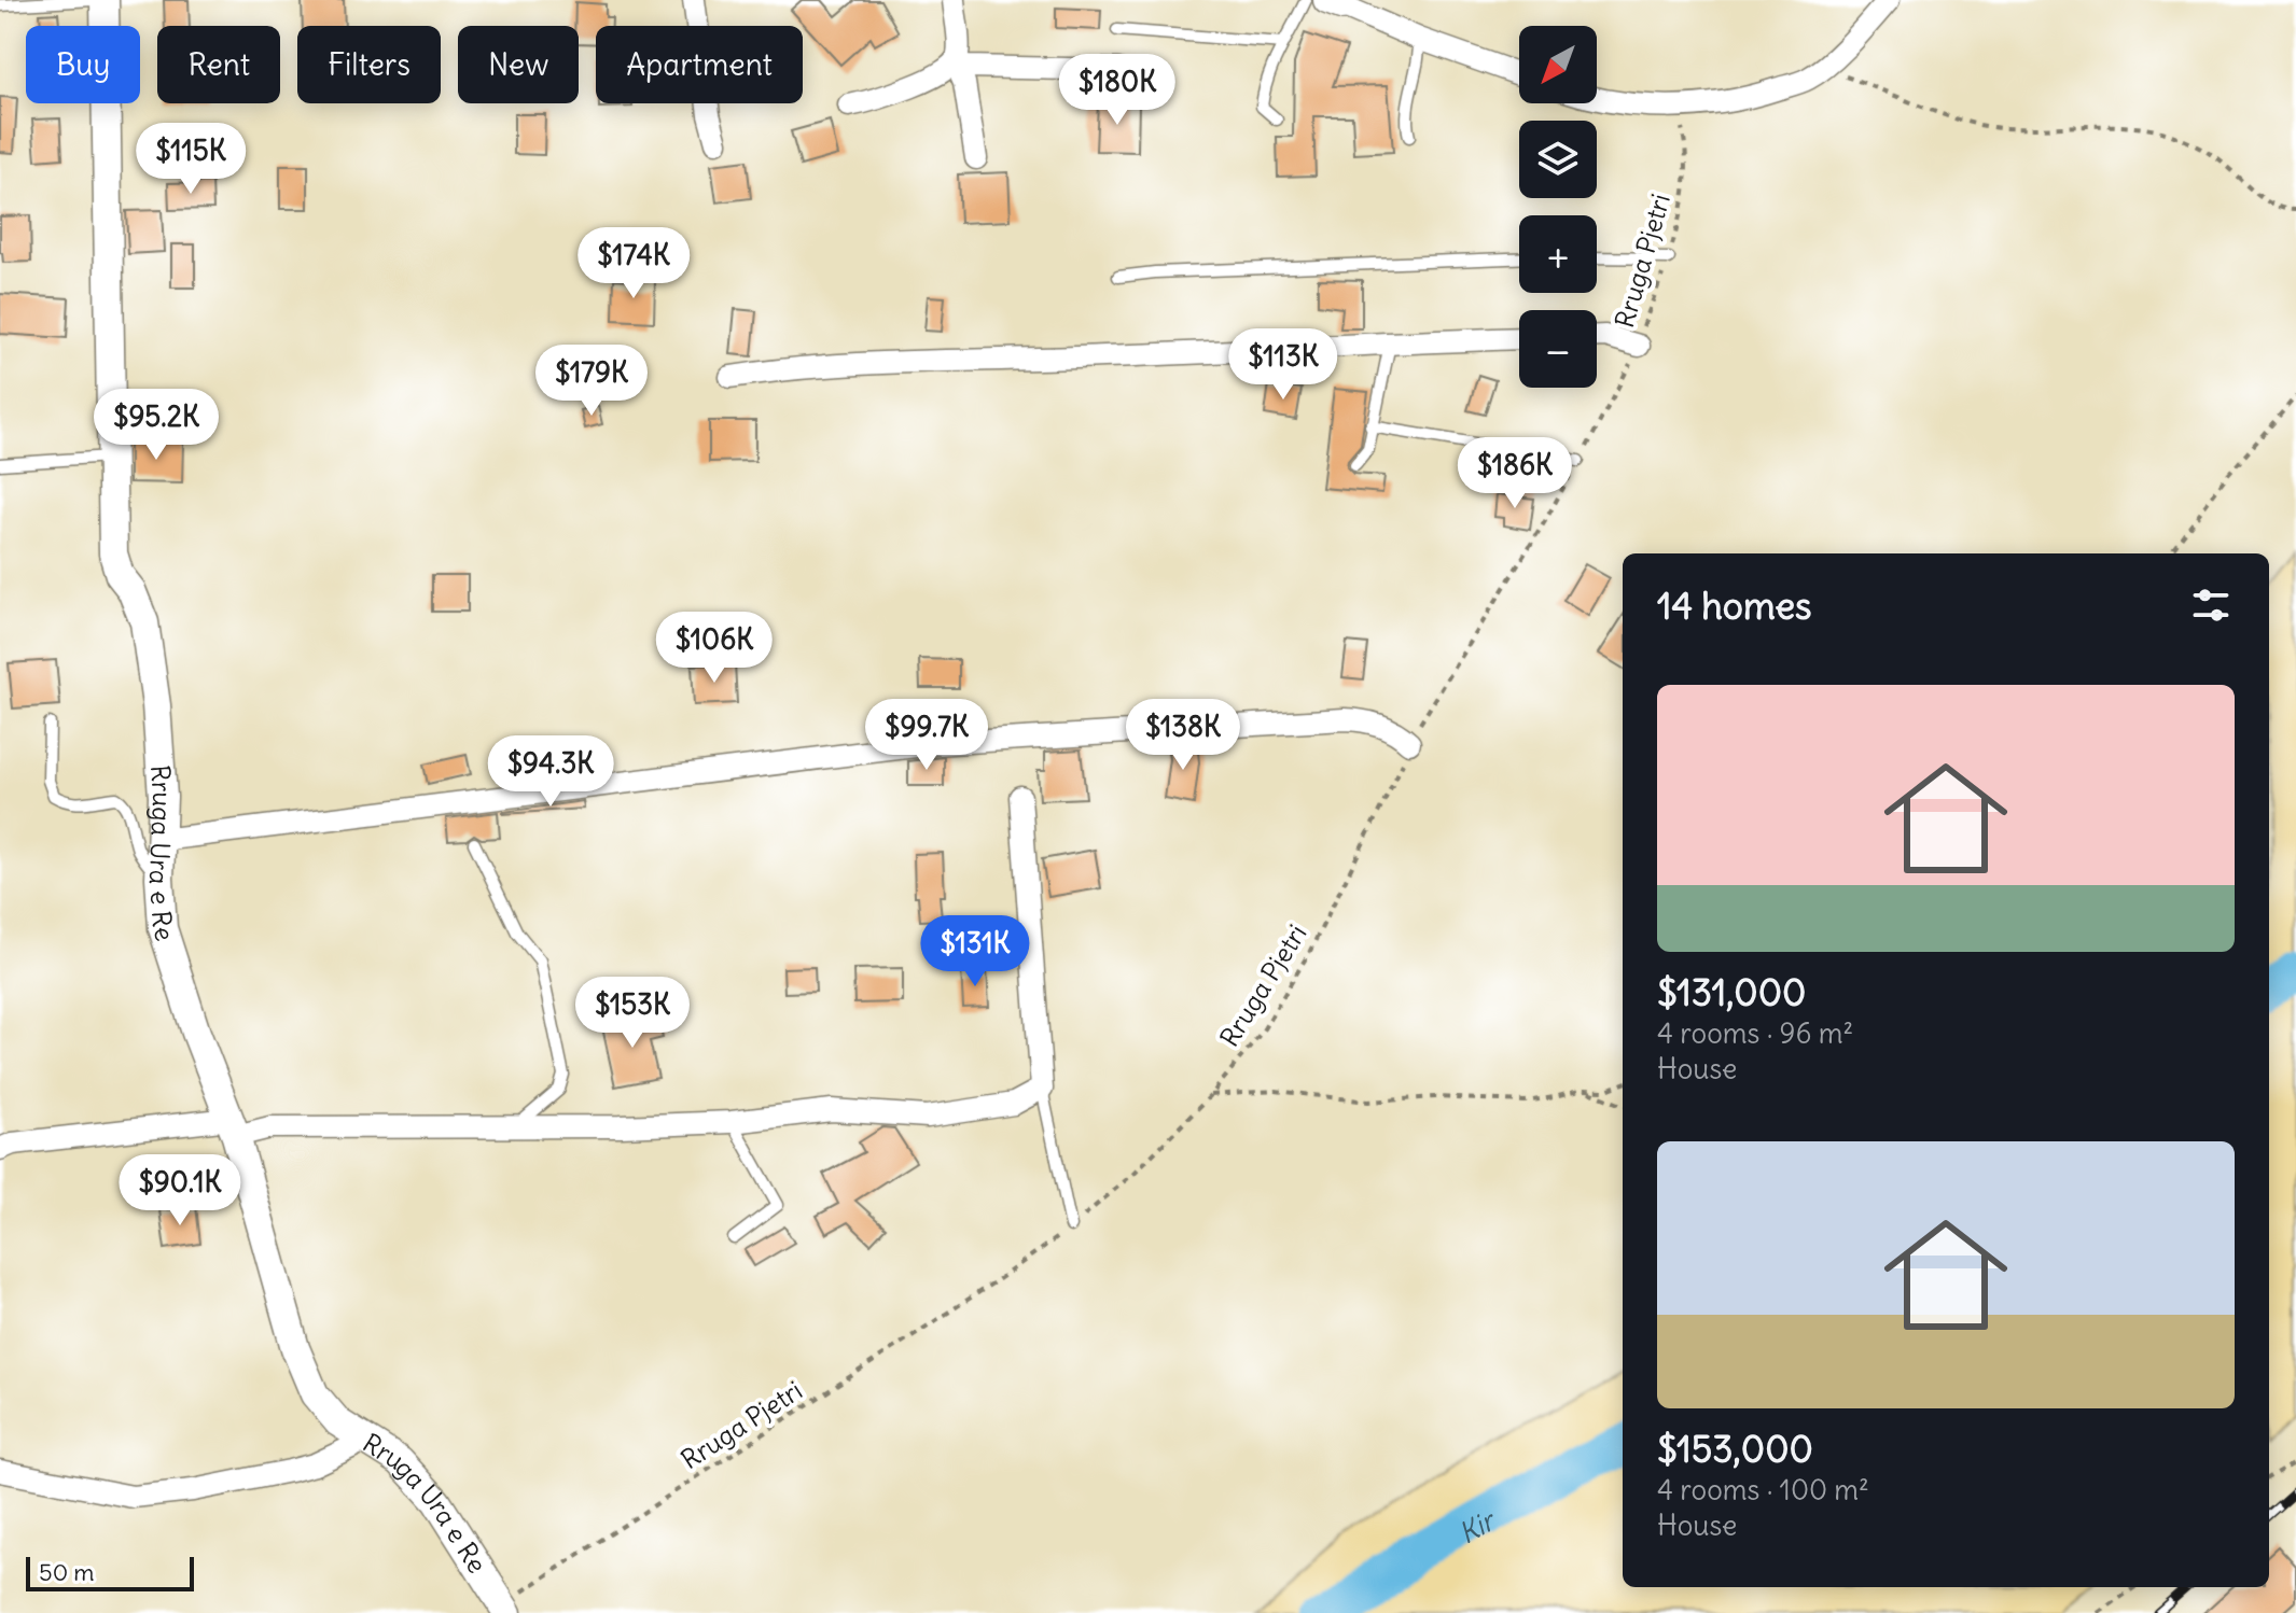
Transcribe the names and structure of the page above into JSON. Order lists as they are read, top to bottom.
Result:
{
  "streets": {
    "street": ["Rruga Ura e Re"],
    "path": ["Rruga Pjetri"]
  },
  "crossings": [
    ["Rruga Pjetri", "Rruga Ura e Re"]
  ],
  "water": ["Kir"],
  "scale_bar": "50 m",
  "north": "bottom left",
  "page": {
    "map_buttons": ["+", "−"],
    "chip": [
      "Buy",
      "Rent",
      "Filters",
      "New",
      "Apartment"
    ],
    "price": [
      "$180K",
      "$115K",
      "$174K",
      "$113K",
      "$179K",
      "$95.2K",
      "$186K",
      "$106K",
      "$99.7K",
      "$138K",
      "$94.3K",
      "$131K",
      "$153K",
      "$90.1K"
    ],
    "heading": "14 homes",
    "list": [
      {
        "name": "$131,000",
        "note": "4 rooms · 96 m² · House"
      },
      {
        "name": "$153,000",
        "note": "4 rooms · 100 m² · House"
      }
    ],
    "scale": "50 m"
  }
}
